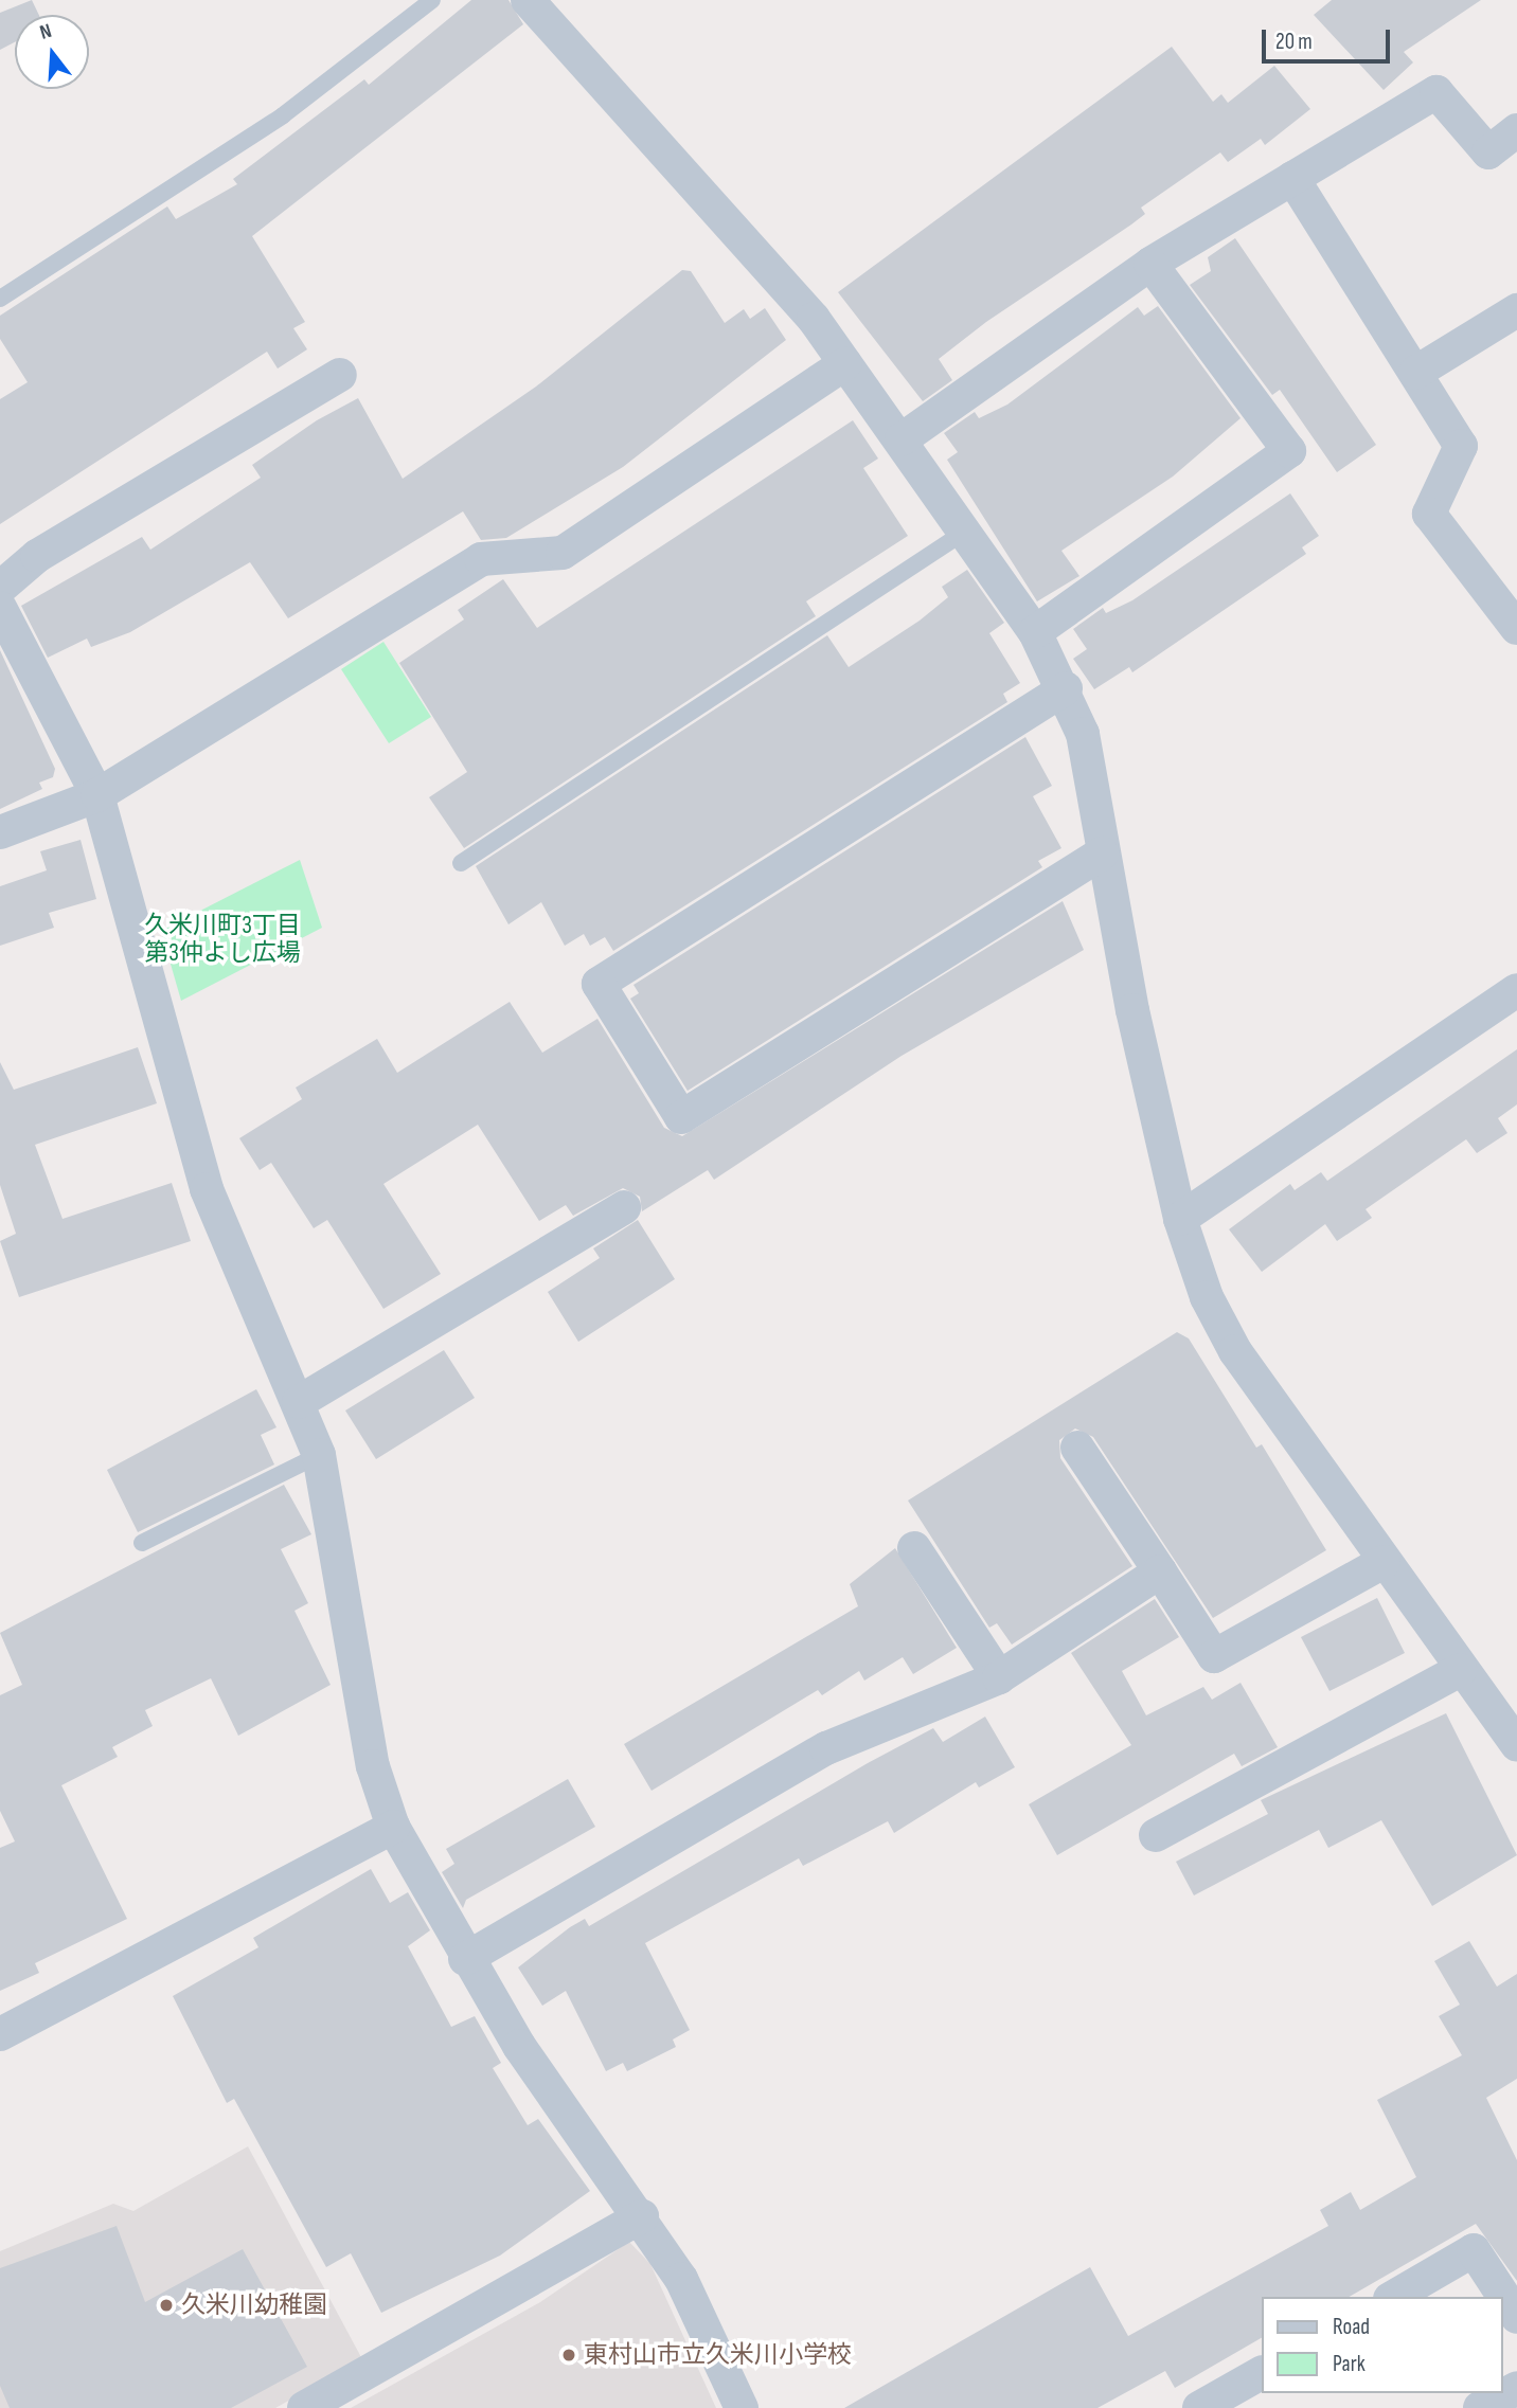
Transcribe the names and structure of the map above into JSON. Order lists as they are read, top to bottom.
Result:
{
  "parks": ["久米川町3丁目 第3仲よし広場"],
  "places": ["久米川幼稚園", "東村山市立久米川小学校"],
  "legend": ["Road", "Park"],
  "scale_bar": "20 m",
  "north": "top"
}
